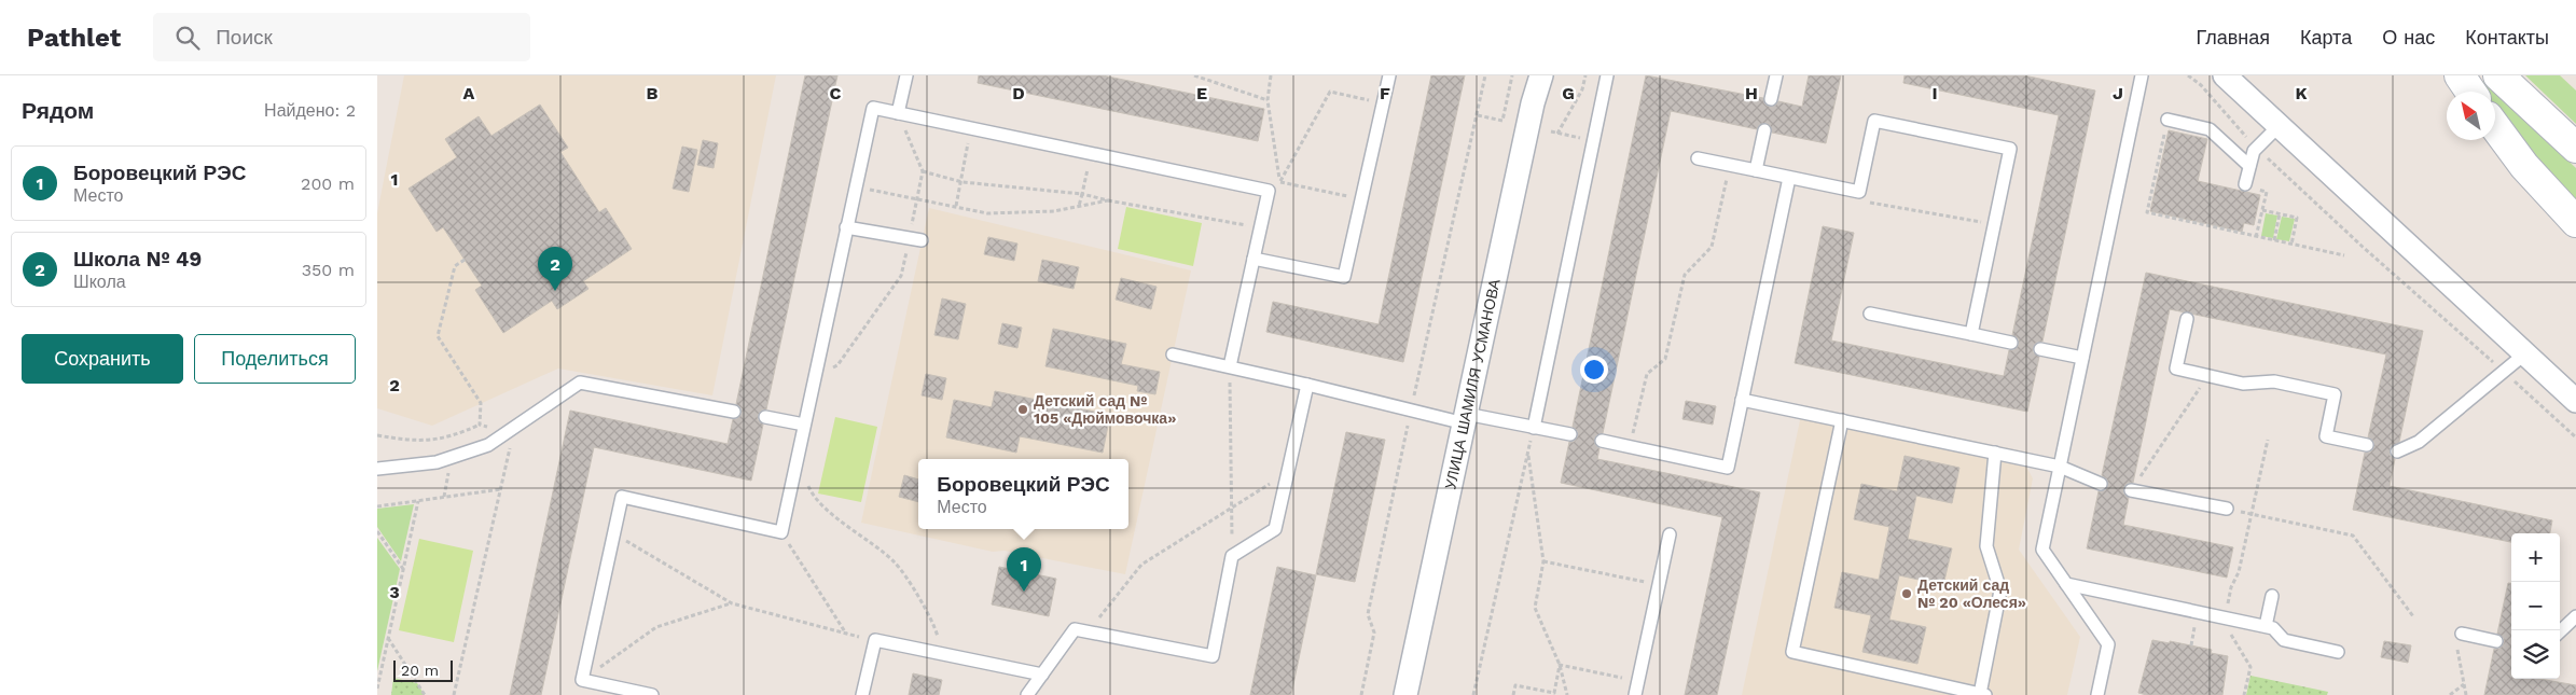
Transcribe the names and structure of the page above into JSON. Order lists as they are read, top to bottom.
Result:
{
  "streets": {
    "street": ["УЛИЦА ШАМИЛЯ УСМАНОВА"]
  },
  "places": ["Детский сад № 105 «Дюймовочка»", "Детский сад № 20 «Олеся»"],
  "scale_bar": "20 m",
  "north": "top left",
  "page": {
    "header": "Pathlet",
    "search": "Поиск",
    "nav": [
      "Главная",
      "Карта",
      "О нас",
      "Контакты"
    ],
    "heading": ["Рядом", "Найдено: 2"],
    "list": [
      {
        "mark": "1",
        "name": "Боровецкий РЭС",
        "note": "Место",
        "value": "200 m"
      },
      {
        "mark": "2",
        "name": "Школа № 49",
        "note": "Школа",
        "value": "350 m"
      }
    ],
    "pins": ["2", "1"],
    "buttons": ["Сохранить", "Поделиться"],
    "popup": ["Боровецкий РЭС", "Место"],
    "map_buttons": ["+", "−"],
    "scale": "20 m"
  },
  "grid": {
    "columns": [
      "A",
      "B",
      "C",
      "D",
      "E",
      "F",
      "G",
      "H",
      "I",
      "J",
      "K"
    ],
    "rows": ["1", "2", "3"]
  }
}
